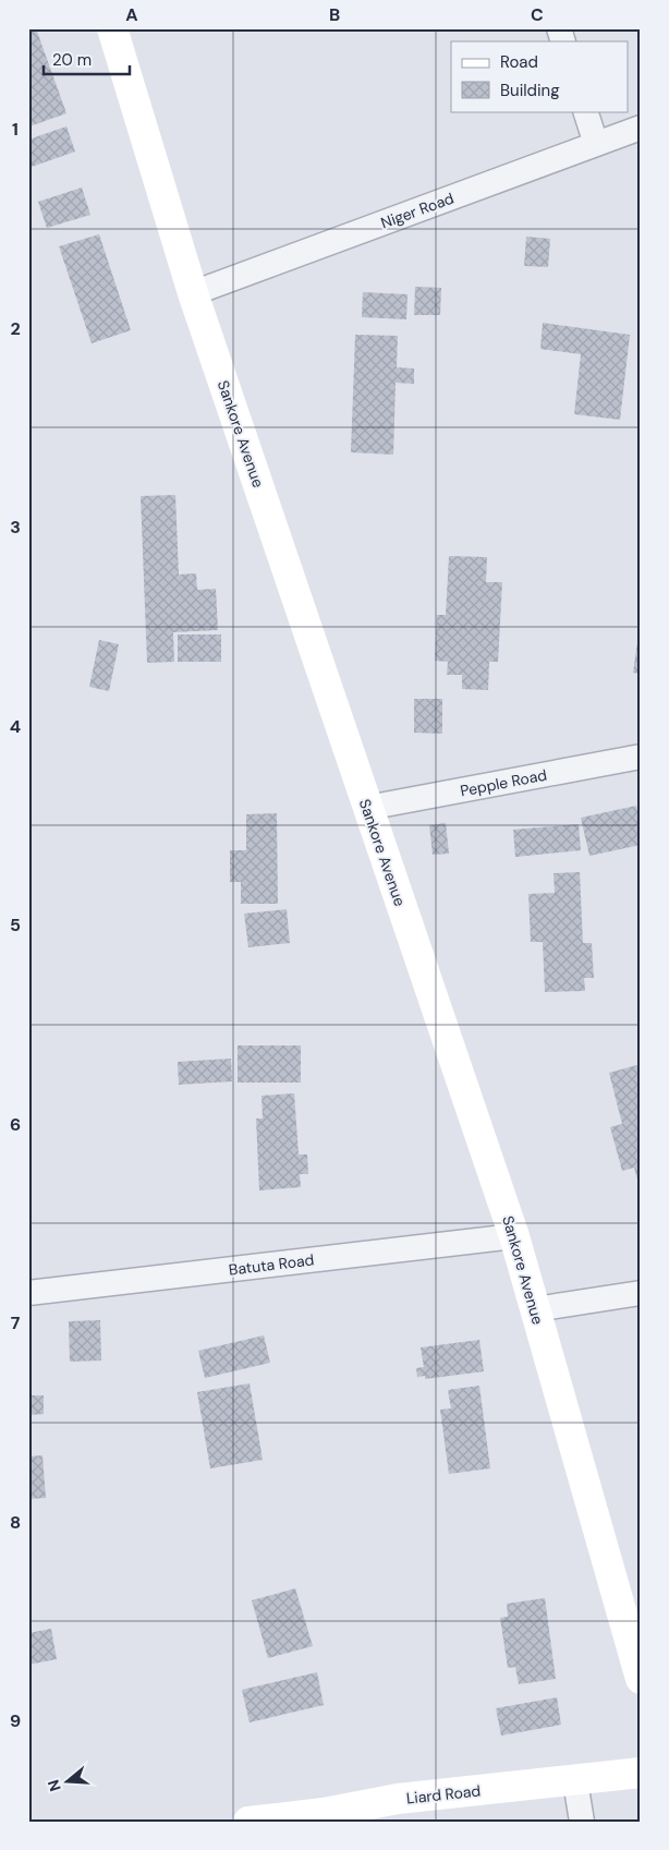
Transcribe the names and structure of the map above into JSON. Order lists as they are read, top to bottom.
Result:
{
  "streets": {
    "street": [
      "Niger Road",
      "Sankore Avenue",
      "Pepple Road",
      "Batuta Road",
      "Liard Road"
    ]
  },
  "crossings": [
    ["Niger Road", "Sankore Avenue"],
    ["Sankore Avenue", "Pepple Road"],
    ["Sankore Avenue", "Batuta Road"]
  ],
  "legend": ["Road", "Building"],
  "scale_bar": "20 m",
  "north": "left",
  "grid": {
    "columns": ["A", "B", "C"],
    "rows": [
      "1",
      "2",
      "3",
      "4",
      "5",
      "6",
      "7",
      "8",
      "9"
    ]
  }
}
